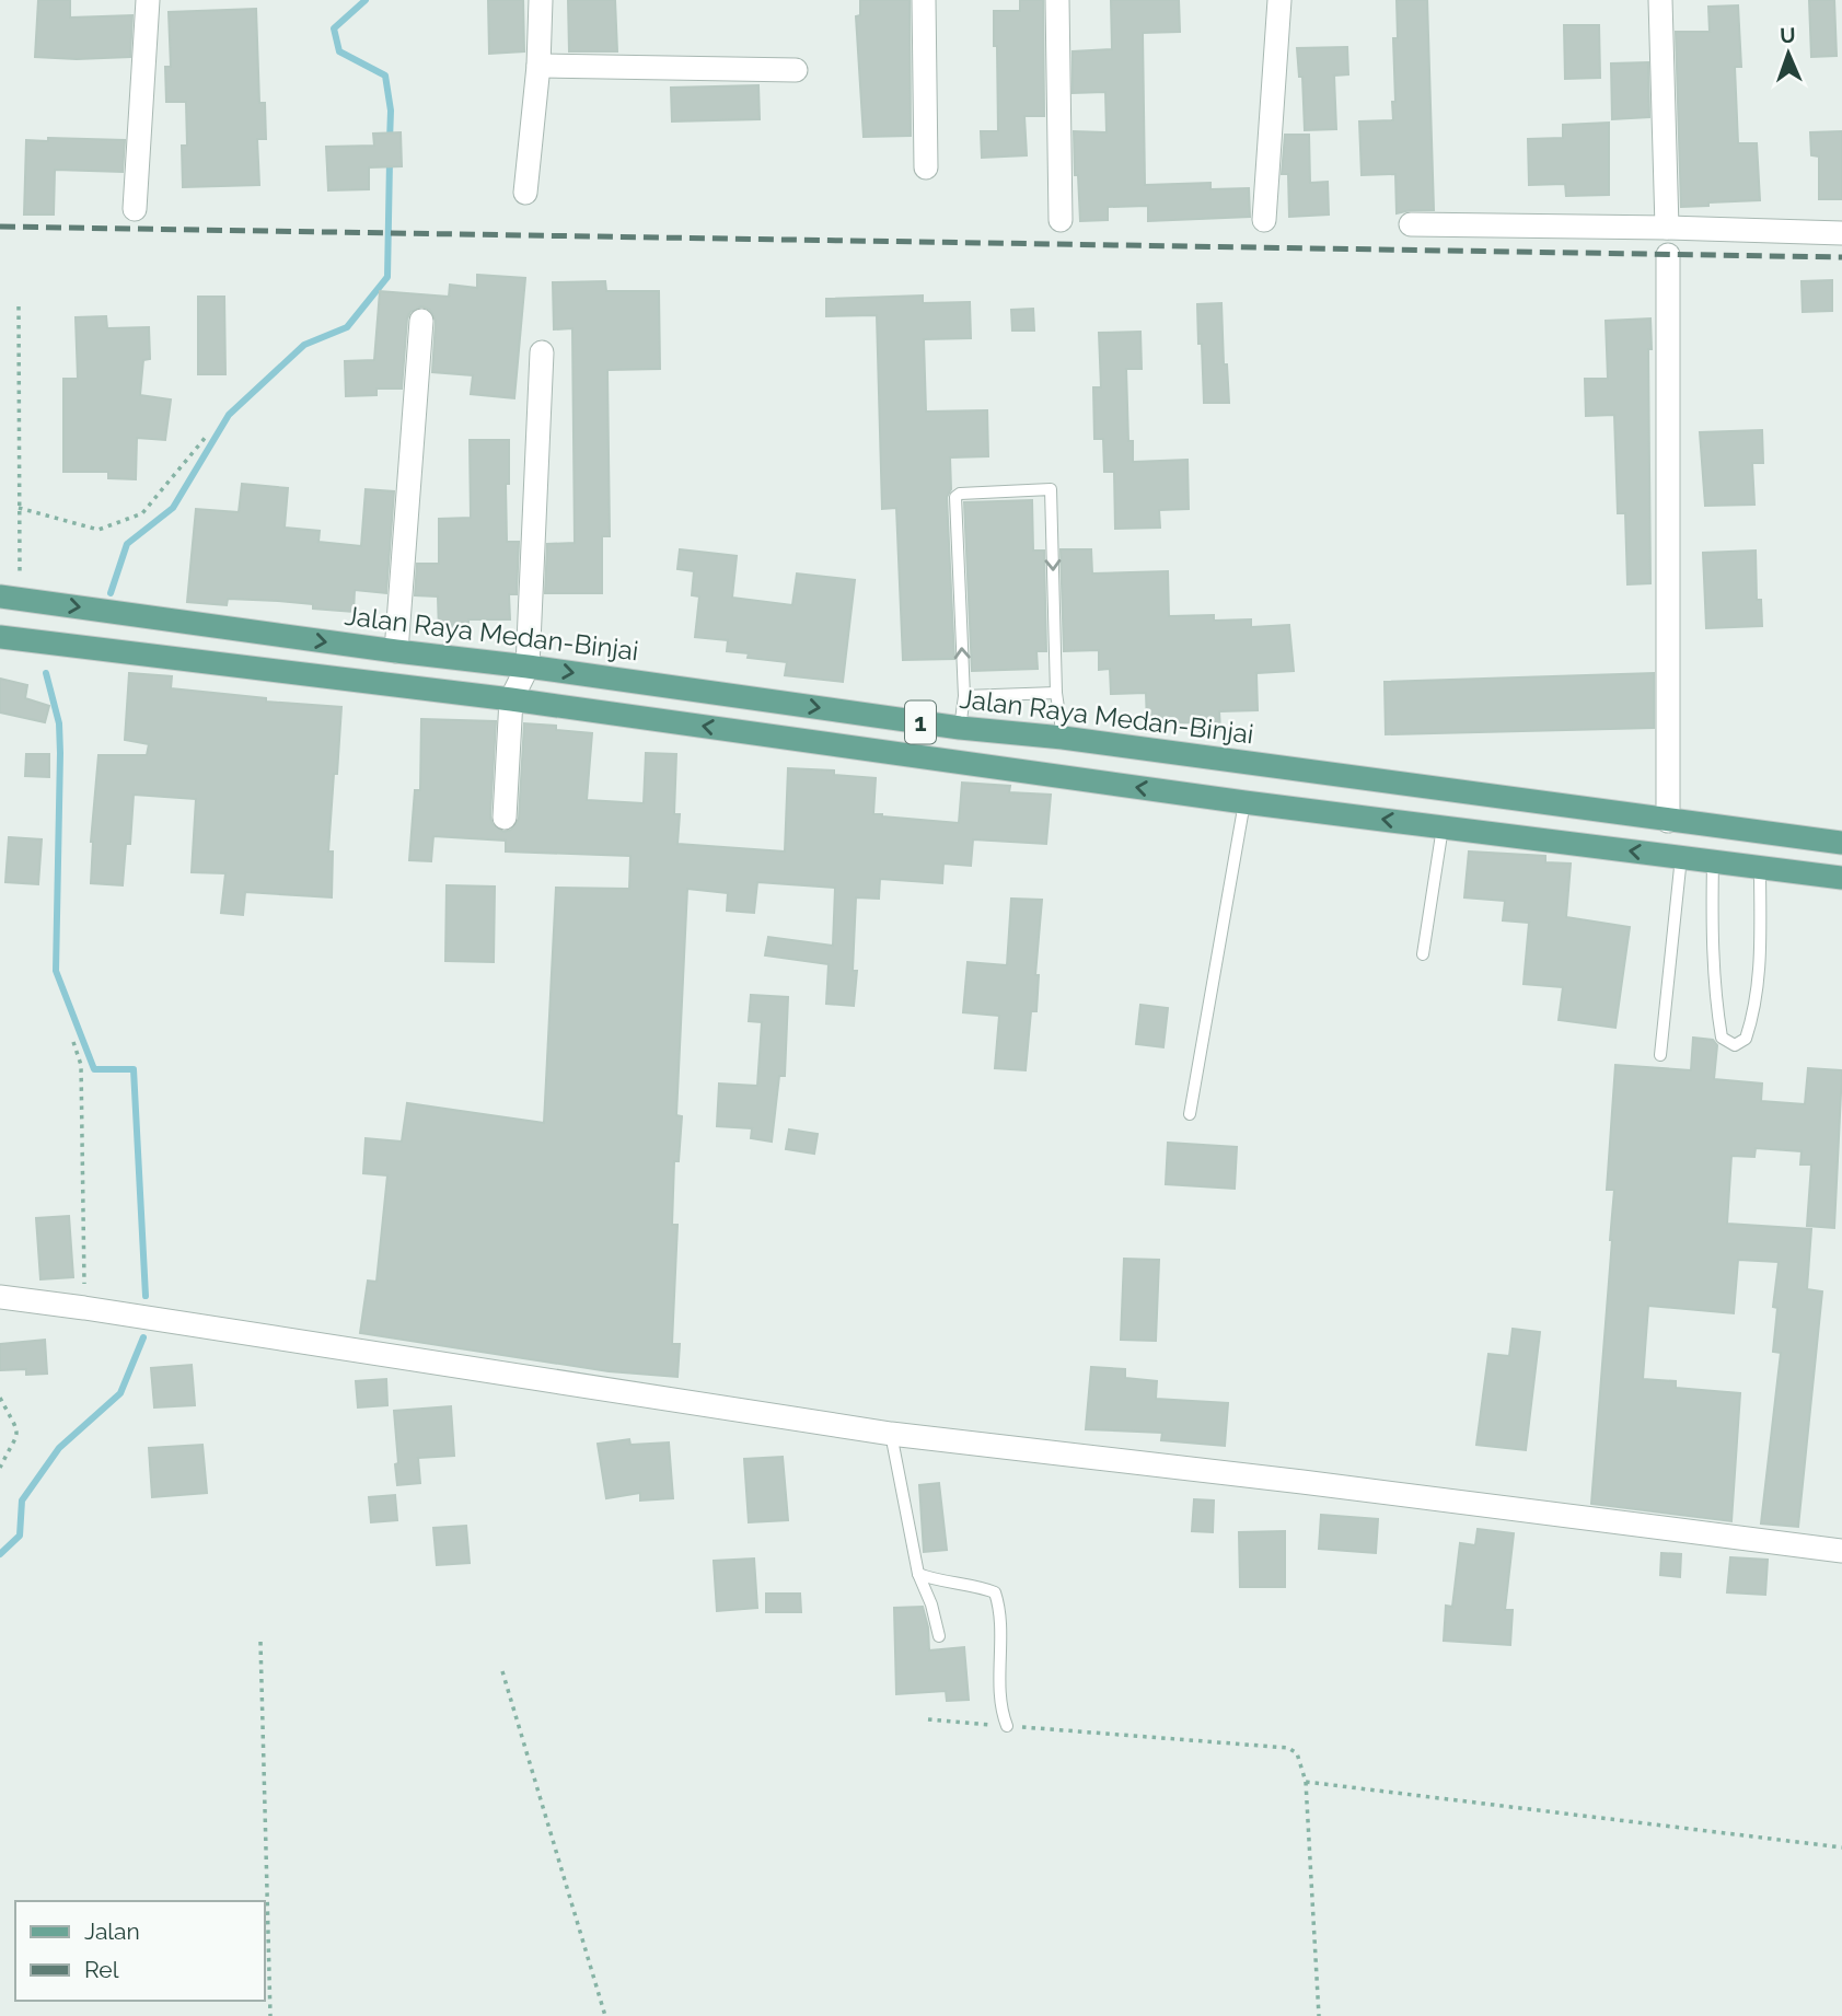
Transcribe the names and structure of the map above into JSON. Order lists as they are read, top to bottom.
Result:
{
  "streets": {
    "main road": ["Jalan Raya Medan-Binjai", "1"]
  },
  "legend": ["Jalan", "Rel"],
  "north": "top"
}
